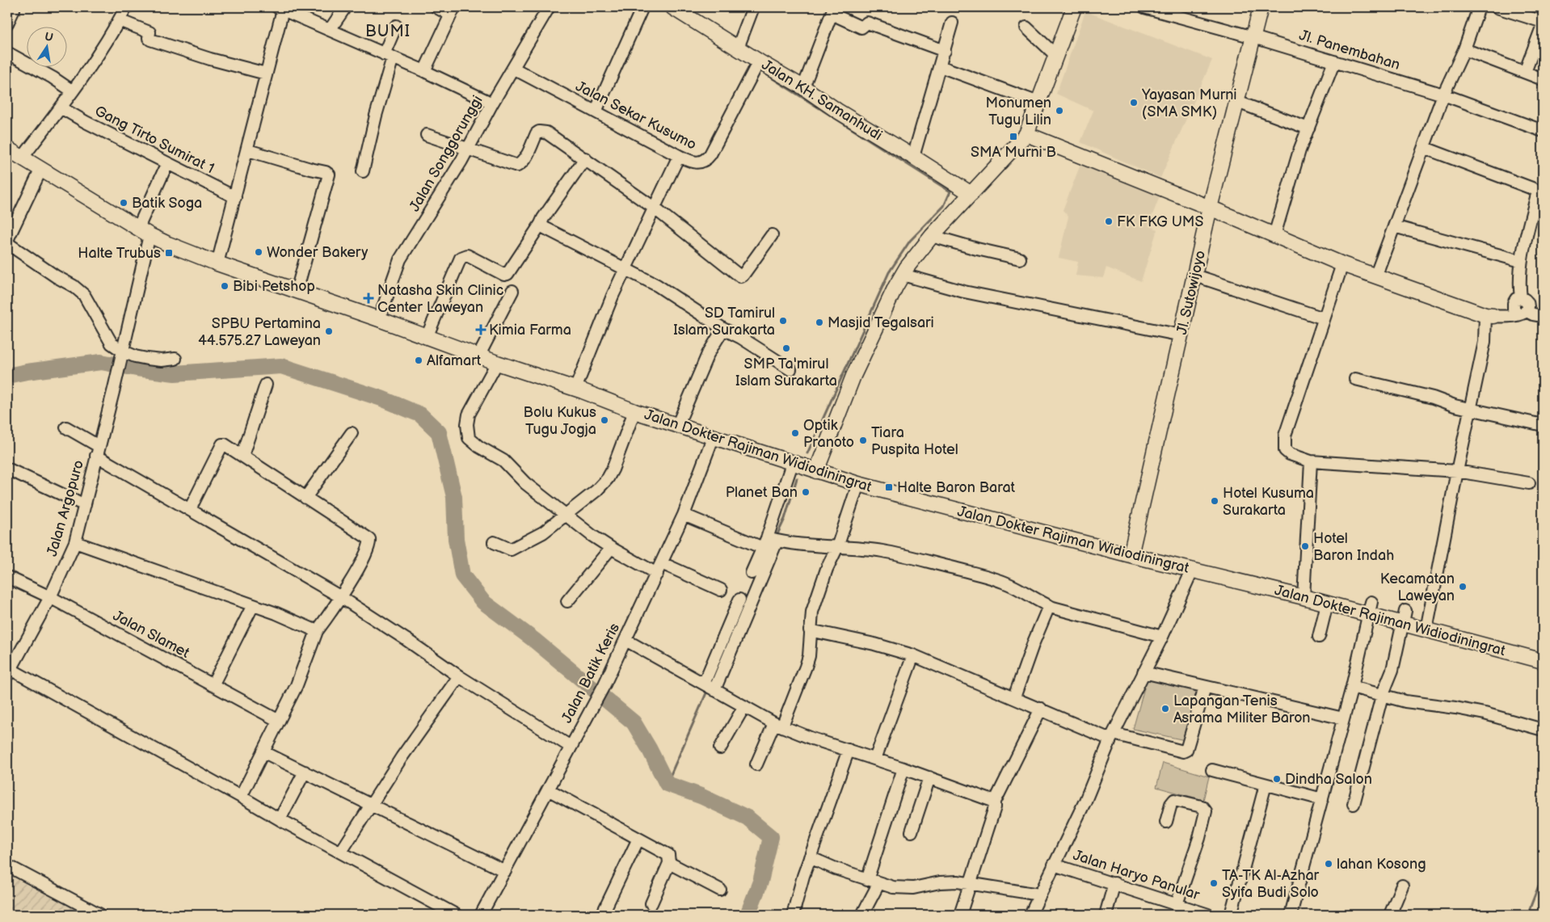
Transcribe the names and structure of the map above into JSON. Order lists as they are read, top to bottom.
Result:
{
  "streets": {
    "main road": ["Jalan KH. Samanhudi", "Jl. Sutowijoyo", "Jalan Dokter Rajiman Widiodiningrat"],
    "street": [
      "Jl. Panembahan",
      "Jalan Sekar Kusumo",
      "Gang Tirto Sumirat 1",
      "Jalan Songgorunggi",
      "Jalan Argopuro",
      "Jalan Slamet",
      "Jalan Batik Keris",
      "Jalan Haryo Panular"
    ]
  },
  "crossings": [
    ["Jl. Panembahan", "Jl. Sutowijoyo"],
    ["Jalan KH. Samanhudi", "Jalan Sekar Kusumo"],
    ["Jalan Sekar Kusumo", "Jalan Songgorunggi"],
    ["Gang Tirto Sumirat 1", "Jalan Argopuro"],
    ["Jalan Songgorunggi", "Jalan Dokter Rajiman Widiodiningrat"],
    ["Jl. Sutowijoyo", "Jalan Dokter Rajiman Widiodiningrat"],
    ["Jalan Dokter Rajiman Widiodiningrat", "Jalan Argopuro"],
    ["Jalan Dokter Rajiman Widiodiningrat", "Jalan Batik Keris"],
    ["Jalan Argopuro", "Jalan Slamet"]
  ],
  "districts": ["BUMI"],
  "places": {
    "other": [
      "Yayasan Murni (SMA SMK)",
      "Monumen Tugu Lilin",
      "Batik Soga",
      "FK FKG UMS",
      "Wonder Bakery",
      "Bibi Petshop",
      "SD Tamirul Islam Surakarta",
      "Masjid Tegalsari",
      "SPBU Pertamina 44.575.27 Laweyan",
      "SMP Ta'mirul Islam Surakarta",
      "Alfamart",
      "Bolu Kukus Tugu Jogja",
      "Optik Pranoto",
      "Tiara Puspita Hotel",
      "Planet Ban",
      "Hotel Kusuma Surakarta",
      "Hotel Baron Indah",
      "Kecamatan Laweyan",
      "Lapangan Tenis Asrama Militer Baron",
      "Dindha Salon",
      "lahan Kosong",
      "TA-TK Al-Azhar Syifa Budi Solo"
    ],
    "transit": ["SMA Murni B", "Halte Trubus", "Halte Baron Barat"],
    "health": ["Natasha Skin Clinic Center Laweyan", "Kimia Farma"]
  },
  "north": "top"
}
